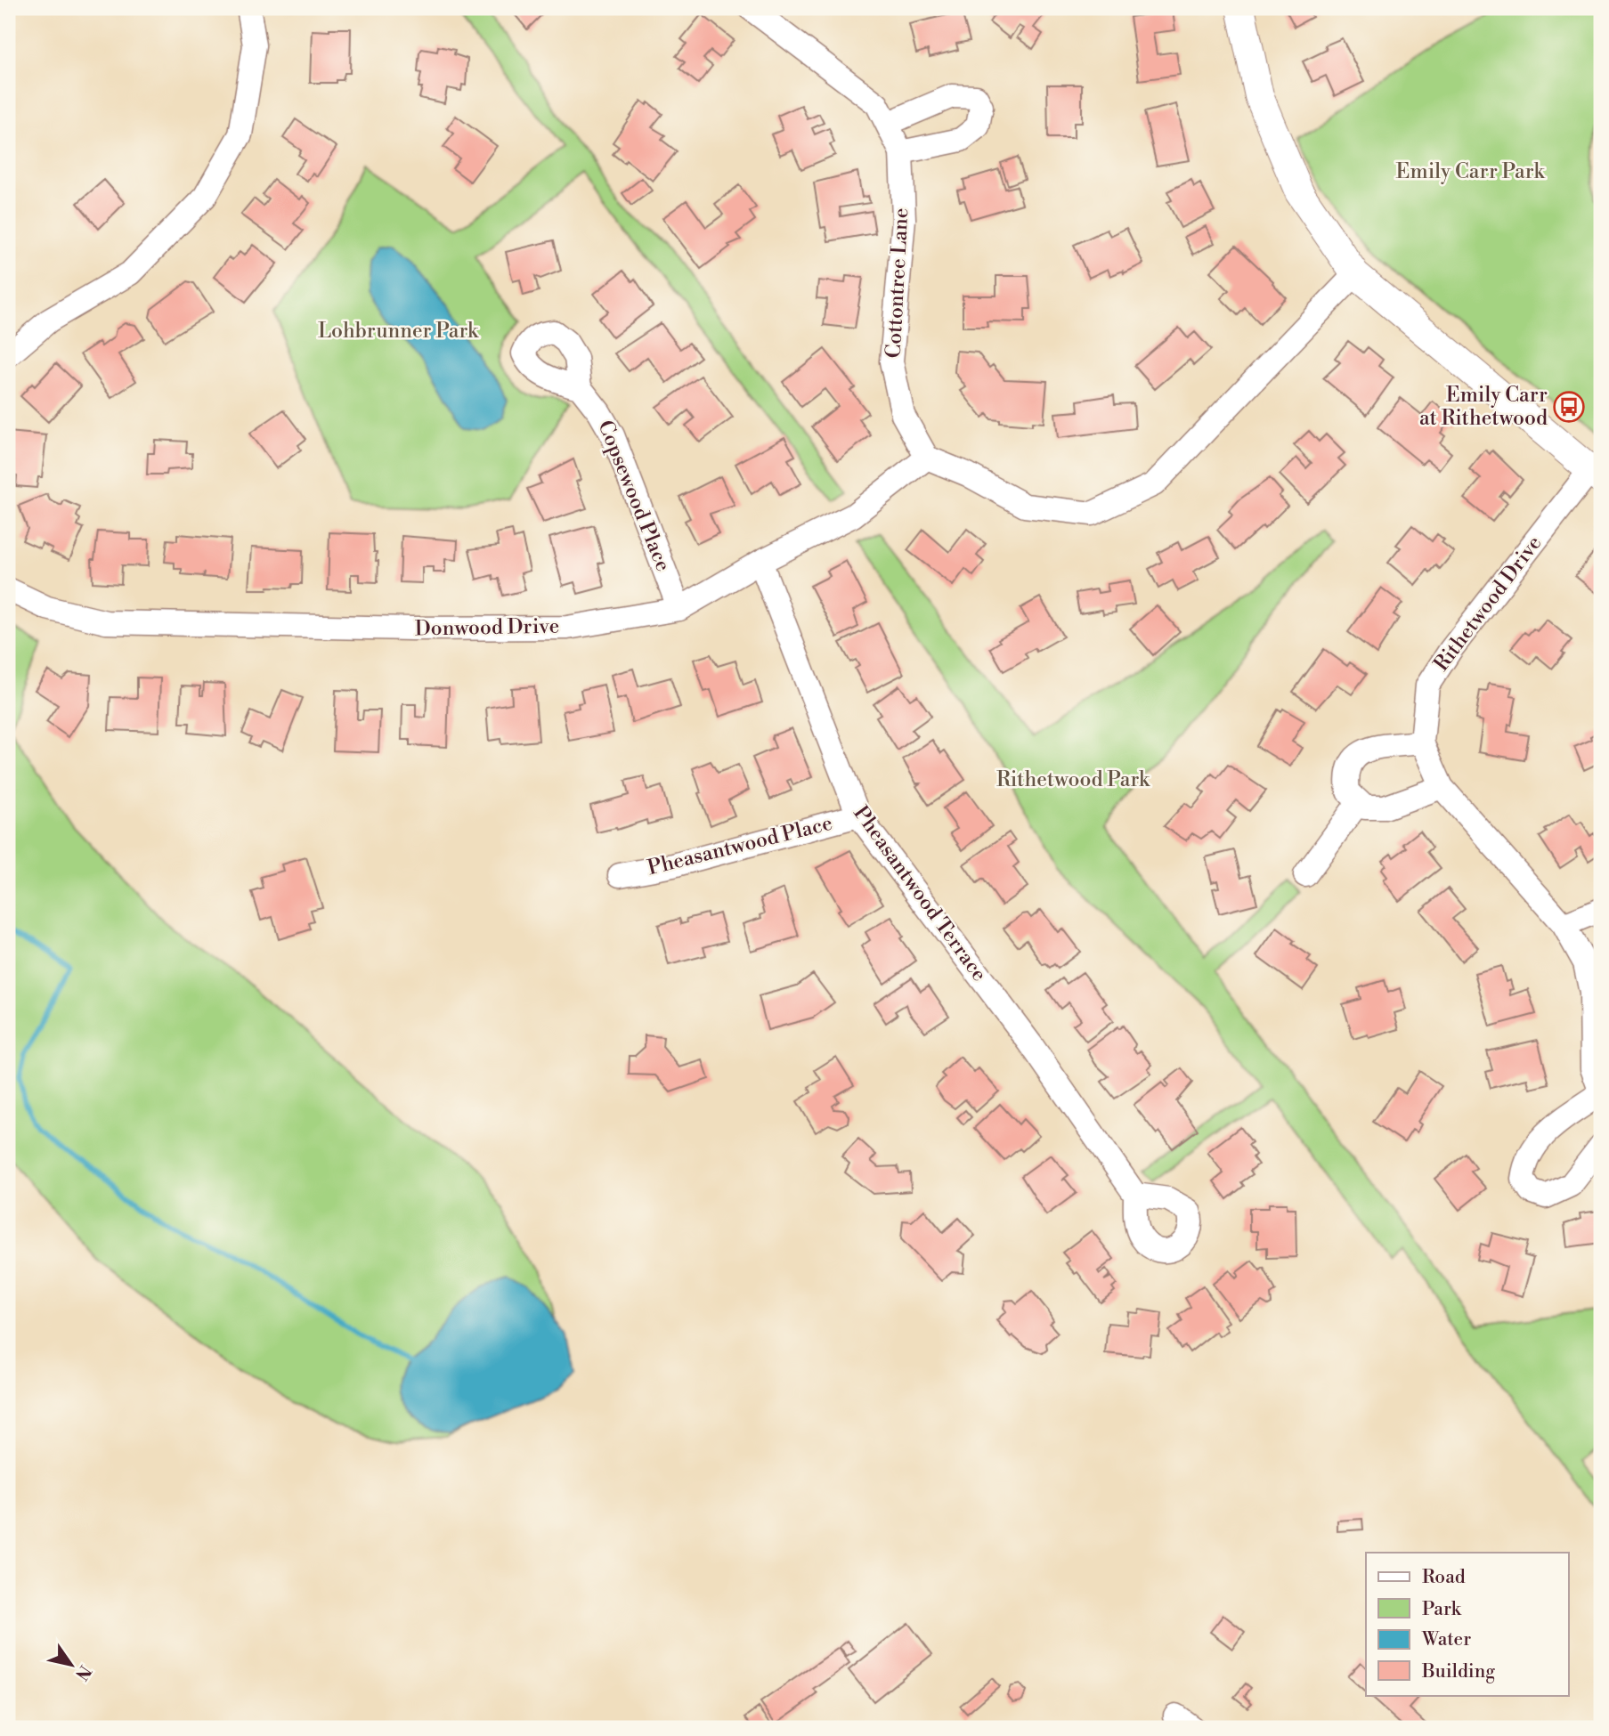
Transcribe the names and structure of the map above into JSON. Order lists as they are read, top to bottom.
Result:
{
  "streets": {
    "street": [
      "Cottontree Lane",
      "Copsewood Place",
      "Rithetwood Drive",
      "Donwood Drive",
      "Pheasantwood Place",
      "Pheasantwood Terrace"
    ]
  },
  "crossings": [
    ["Cottontree Lane", "Donwood Drive"],
    ["Copsewood Place", "Donwood Drive"],
    ["Donwood Drive", "Pheasantwood Terrace"],
    ["Pheasantwood Place", "Pheasantwood Terrace"]
  ],
  "parks": ["Emily Carr Park", "Lohbrunner Park", "Rithetwood Park"],
  "places": {
    "bus stop": ["Emily Carr at Rithetwood"]
  },
  "legend": [
    "Road",
    "Park",
    "Water",
    "Building"
  ],
  "north": "bottom right"
}
